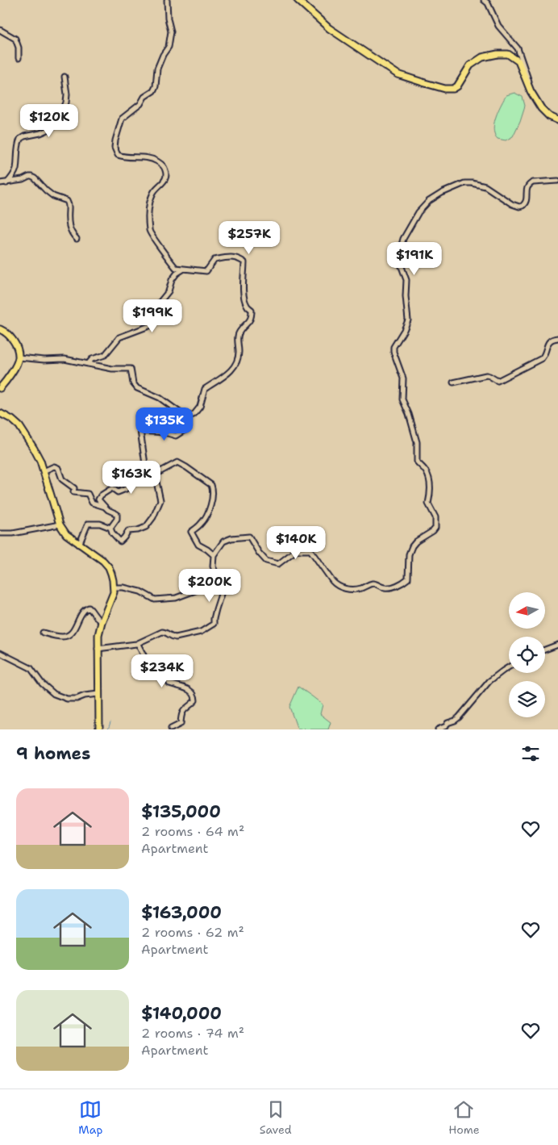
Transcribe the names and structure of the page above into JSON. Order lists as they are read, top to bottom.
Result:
{
  "north": "left",
  "page": {
    "price": [
      "$120K",
      "$257K",
      "$191K",
      "$199K",
      "$135K",
      "$163K",
      "$140K",
      "$200K",
      "$234K"
    ],
    "heading": "9 homes",
    "list": [
      {
        "name": "$135,000",
        "note": "2 rooms · 64 m² · Apartment"
      },
      {
        "name": "$163,000",
        "note": "2 rooms · 62 m² · Apartment"
      },
      {
        "name": "$140,000",
        "note": "2 rooms · 74 m² · Apartment"
      }
    ],
    "tabs": ["Map", "Saved", "Home"]
  }
}
